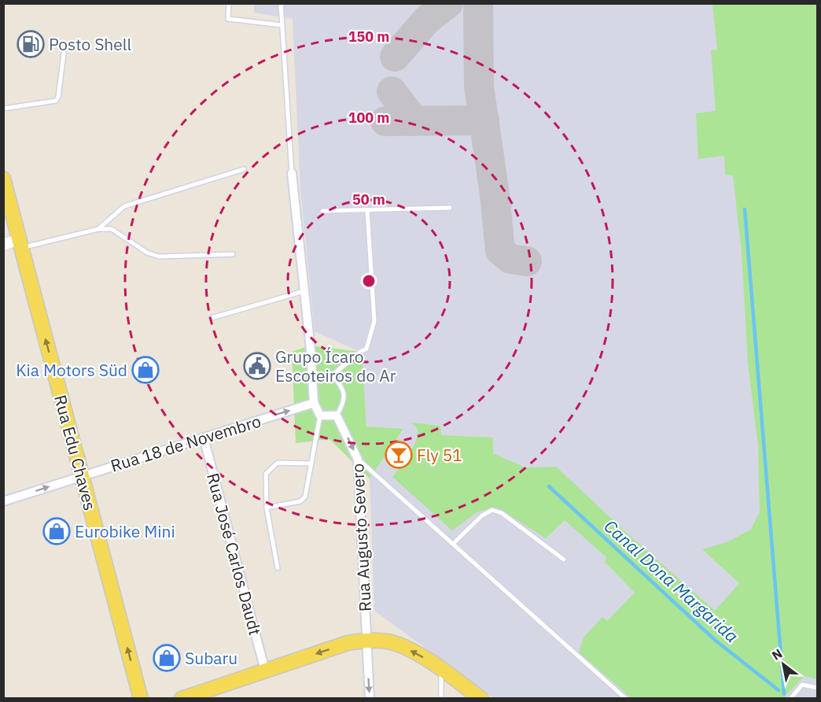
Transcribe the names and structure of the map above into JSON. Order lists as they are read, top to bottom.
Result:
{
  "streets": {
    "main road": ["Rua Edu Chaves"],
    "street": ["Rua 18 de Novembro", "Rua Augusto Severo", "Rua José Carlos Daudt"]
  },
  "crossings": [
    ["Rua 18 de Novembro", "Rua Edu Chaves"],
    ["Rua 18 de Novembro", "Rua Augusto Severo"],
    ["Rua 18 de Novembro", "Rua José Carlos Daudt"]
  ],
  "one_way": ["Rua 18 de Novembro", "Rua Edu Chaves", "Rua Augusto Severo"],
  "water": ["Canal Dona Margarida"],
  "places": {
    "fuel station": ["Posto Shell"],
    "public building": ["Grupo Ícaro Escoteiros do Ar"],
    "shop": ["Kia Motors Süd", "Eurobike Mini", "Subaru"],
    "bar": ["Fly 51"]
  },
  "north": "top left",
  "rings": ["150 m", "100 m", "50 m"]
}
